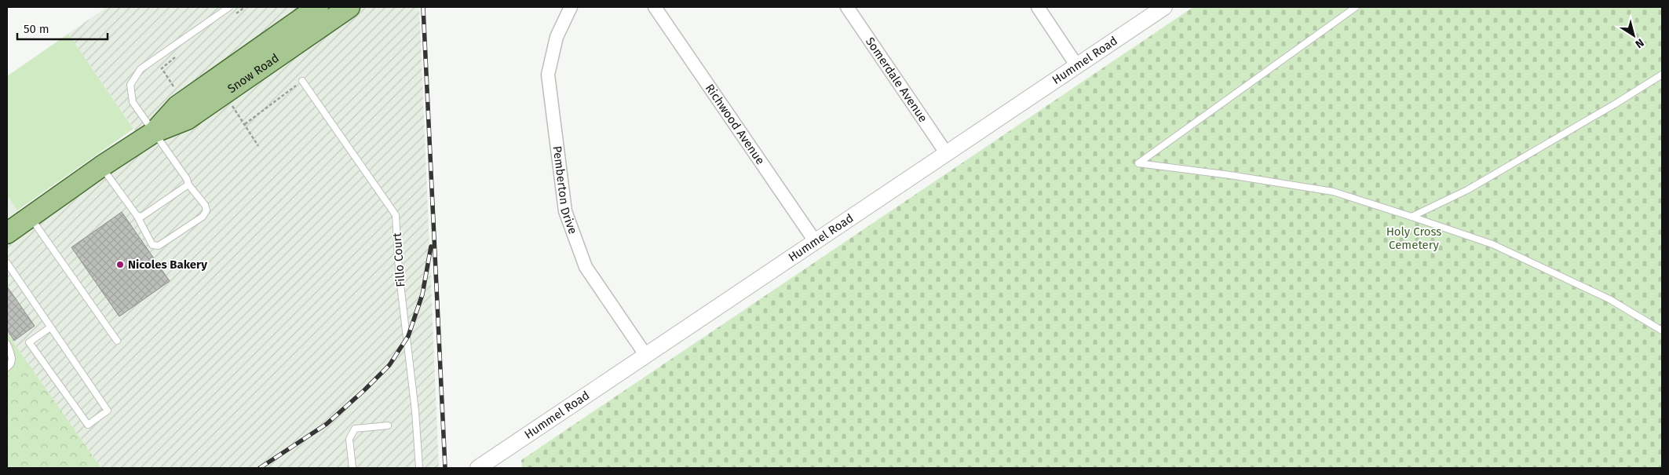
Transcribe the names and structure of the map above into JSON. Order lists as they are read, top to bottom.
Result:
{
  "streets": {
    "main road": ["Snow Road"],
    "street": [
      "Hummel Road",
      "Somerdale Avenue",
      "Richwood Avenue",
      "Pemberton Drive"
    ],
    "lane": ["Fillo Court"]
  },
  "crossings": [
    ["Hummel Road", "Somerdale Avenue"],
    ["Hummel Road", "Richwood Avenue"],
    ["Hummel Road", "Pemberton Drive"]
  ],
  "parks": ["Holy Cross Cemetery"],
  "places": ["Nicoles Bakery"],
  "scale_bar": "50 m",
  "north": "bottom right"
}
